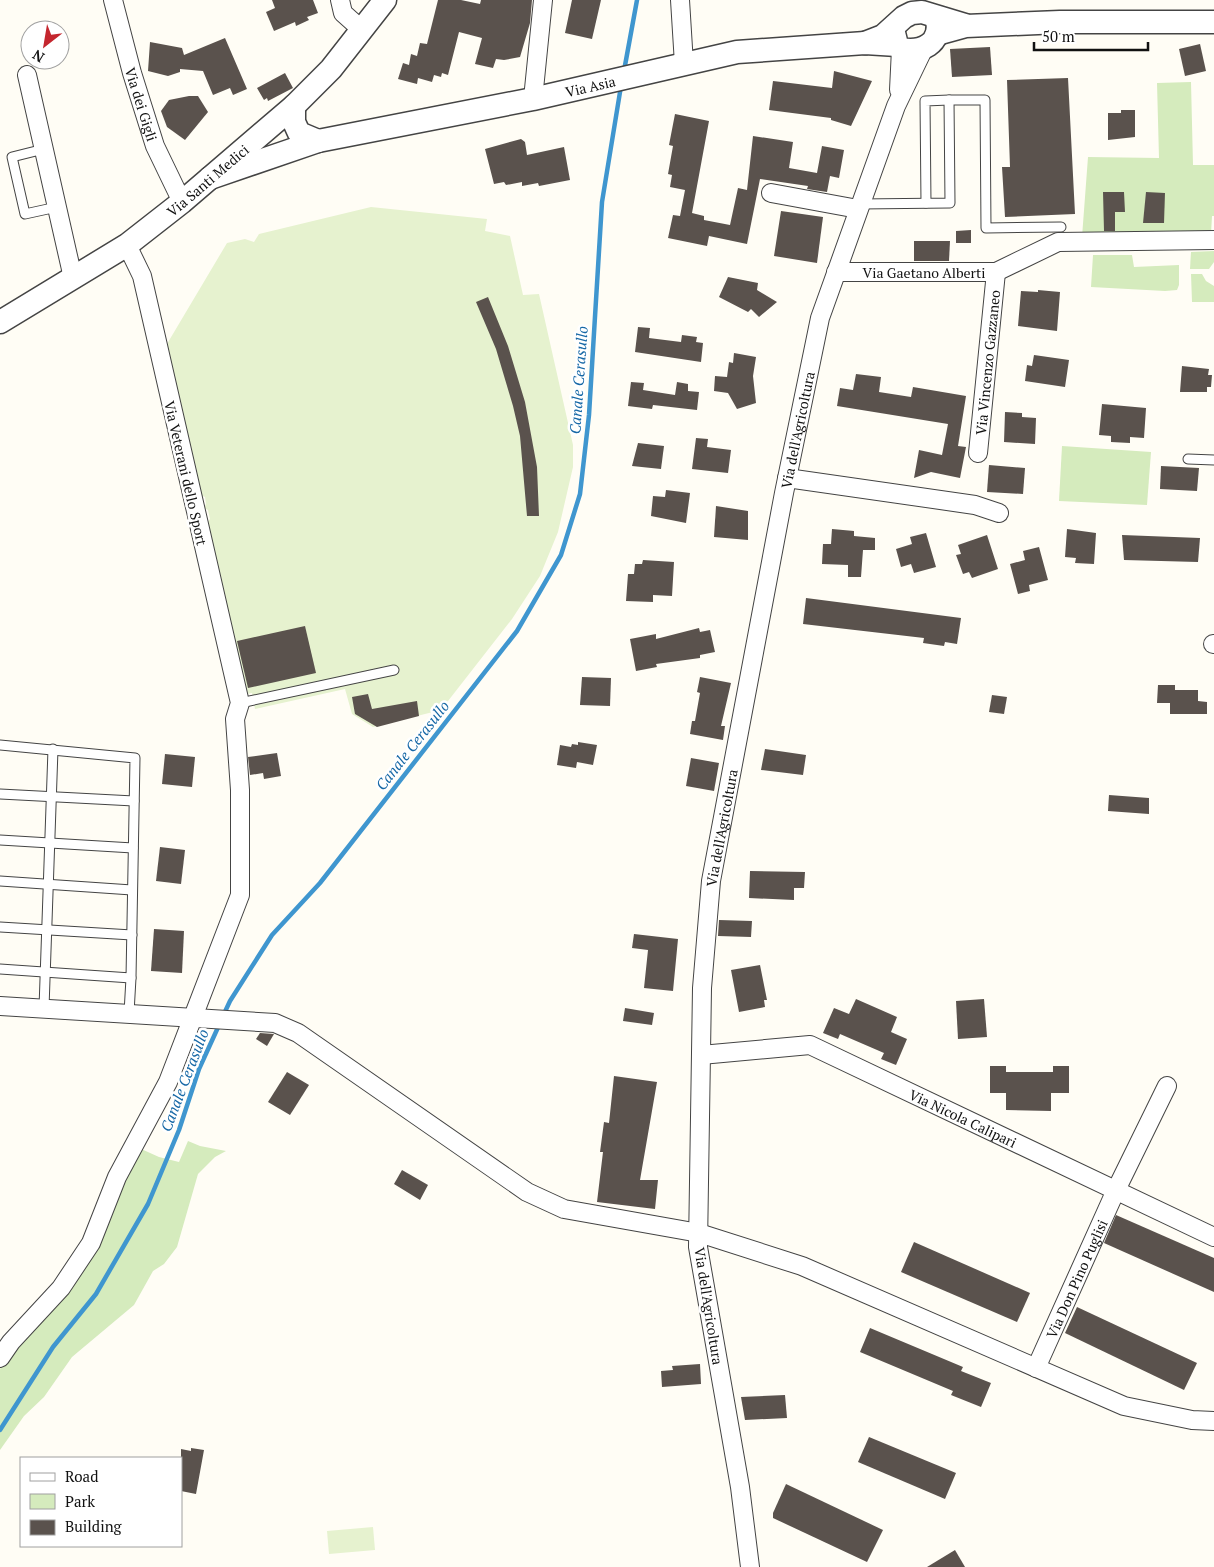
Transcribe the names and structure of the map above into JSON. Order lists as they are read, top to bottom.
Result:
{
  "streets": {
    "street": [
      "Via Asia",
      "Via dei Gigli",
      "Via Santi Medici",
      "Via Gaetano Alberti",
      "Via Vincenzo Gazzaneo",
      "Via dell'Agricoltura",
      "Via Veterani dello Sport",
      "Via Nicola Calipari",
      "Via Don Pino Puglisi"
    ]
  },
  "crossings": [
    ["Via Asia", "Via Santi Medici"],
    ["Via Asia", "Via dell'Agricoltura"],
    ["Via dei Gigli", "Via Santi Medici"],
    ["Via Santi Medici", "Via Veterani dello Sport"],
    ["Via Gaetano Alberti", "Via Vincenzo Gazzaneo"],
    ["Via Gaetano Alberti", "Via dell'Agricoltura"],
    ["Via dell'Agricoltura", "Via Nicola Calipari"],
    ["Via Nicola Calipari", "Via Don Pino Puglisi"]
  ],
  "water": ["Canale Cerasullo"],
  "legend": ["Road", "Park", "Building"],
  "scale_bar": "50 m",
  "north": "bottom left"
}
